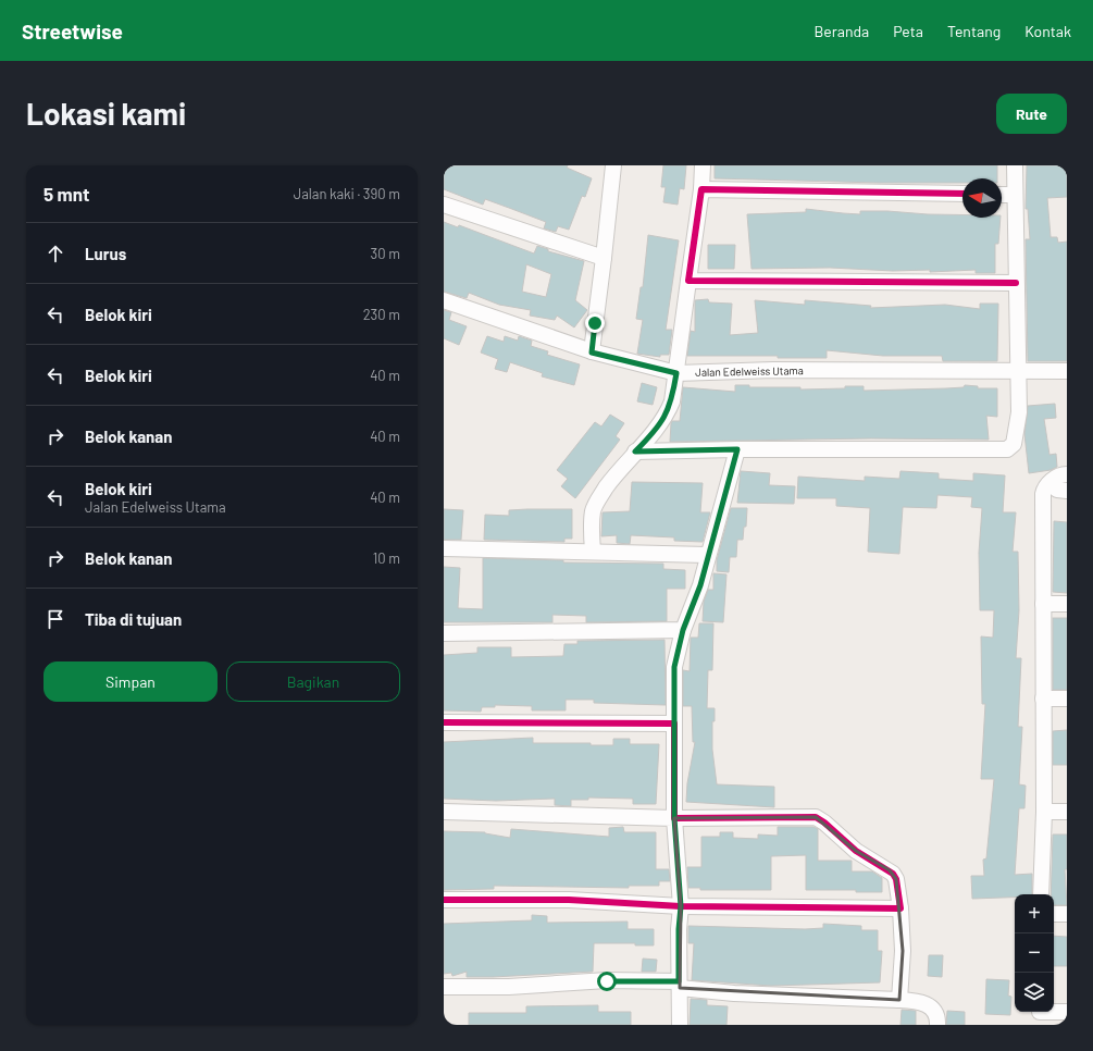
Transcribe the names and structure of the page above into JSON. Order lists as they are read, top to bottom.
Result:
{
  "streets": {
    "street": ["Jalan Edelweiss Utama"]
  },
  "north": "left",
  "page": {
    "header": "Streetwise",
    "nav": [
      "Beranda",
      "Peta",
      "Tentang",
      "Kontak"
    ],
    "buttons": [
      "Rute",
      ["Simpan", "Bagikan"]
    ],
    "title": "Lokasi kami",
    "heading": ["5 mnt", "Jalan kaki · 390 m"],
    "list": [
      ["Lurus", "30 m"],
      ["Belok kiri", "230 m"],
      ["Belok kiri", "40 m"],
      ["Belok kanan", "40 m"],
      ["Belok kiri", "Jalan Edelweiss Utama", "40 m"],
      ["Belok kanan", "10 m"],
      "Tiba di tujuan"
    ],
    "map_buttons": ["+", "−"]
  }
}
